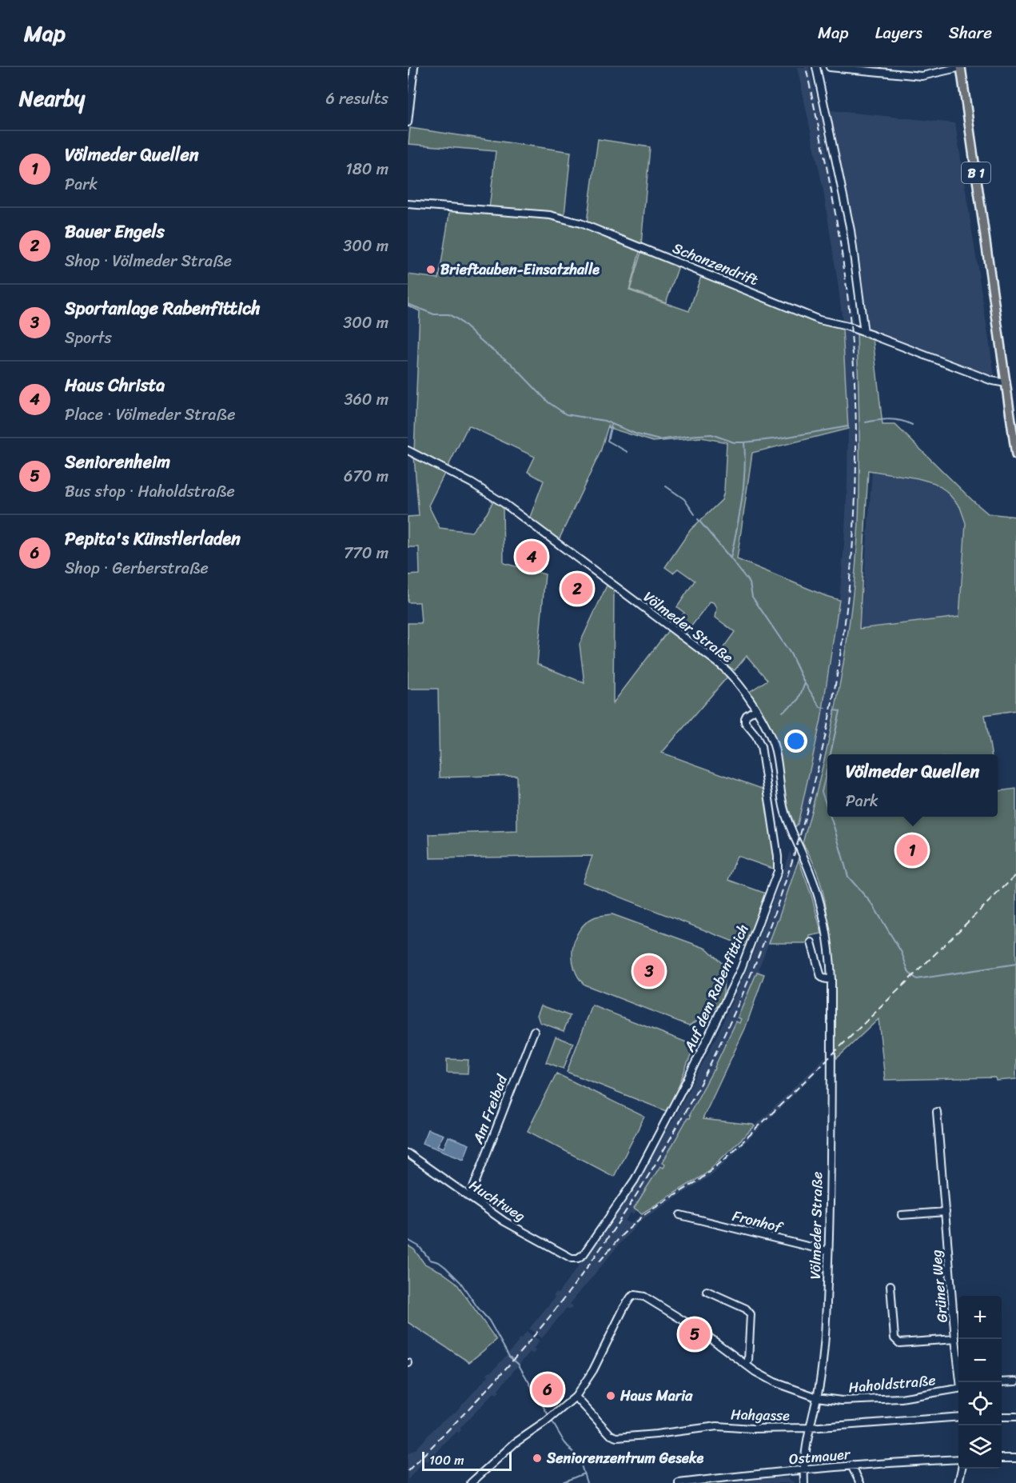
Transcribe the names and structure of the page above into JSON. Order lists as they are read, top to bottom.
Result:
{
  "streets": {
    "main road": ["B 1"],
    "street": [
      "Schanzendrift",
      "Völmeder Straße",
      "Auf dem Rabenfittich",
      "Am Freibad",
      "Huchtweg",
      "Fronhof",
      "Grüner Weg",
      "Haholdstraße",
      "Hahgasse",
      "Ostmauer"
    ]
  },
  "crossings": [
    ["B 1", "Schanzendrift"],
    ["Völmeder Straße", "Auf dem Rabenfittich"],
    ["Völmeder Straße", "Fronhof"],
    ["Völmeder Straße", "Haholdstraße"],
    ["Völmeder Straße", "Hahgasse"],
    ["Völmeder Straße", "Ostmauer"],
    ["Auf dem Rabenfittich", "Huchtweg"],
    ["Am Freibad", "Huchtweg"],
    ["Haholdstraße", "Hahgasse"]
  ],
  "places": ["Brieftauben-Einsatzhalle", "Haus Maria", "Seniorenzentrum Geseke"],
  "scale_bar": "100 m",
  "page": {
    "header": "Map",
    "nav": ["Map", "Layers", "Share"],
    "heading": ["Nearby", "6 results"],
    "list": [
      {
        "mark": "1",
        "name": "Völmeder Quellen",
        "note": "Park",
        "value": "180 m"
      },
      {
        "mark": "2",
        "name": "Bauer Engels",
        "note": "Shop · Völmeder Straße",
        "value": "300 m"
      },
      {
        "mark": "3",
        "name": "Sportanlage Rabenfittich",
        "note": "Sports",
        "value": "300 m"
      },
      {
        "mark": "4",
        "name": "Haus Christa",
        "note": "Place · Völmeder Straße",
        "value": "360 m"
      },
      {
        "mark": "5",
        "name": "Seniorenheim",
        "note": "Bus stop · Haholdstraße",
        "value": "670 m"
      },
      {
        "mark": "6",
        "name": "Pepita's Künstlerladen",
        "note": "Shop · Gerberstraße",
        "value": "770 m"
      }
    ],
    "pins": [
      "4",
      "2",
      "1",
      "3",
      "5",
      "6"
    ],
    "popup": ["Völmeder Quellen", "Park"],
    "map_buttons": ["+", "−"],
    "scale": "100 m"
  }
}
